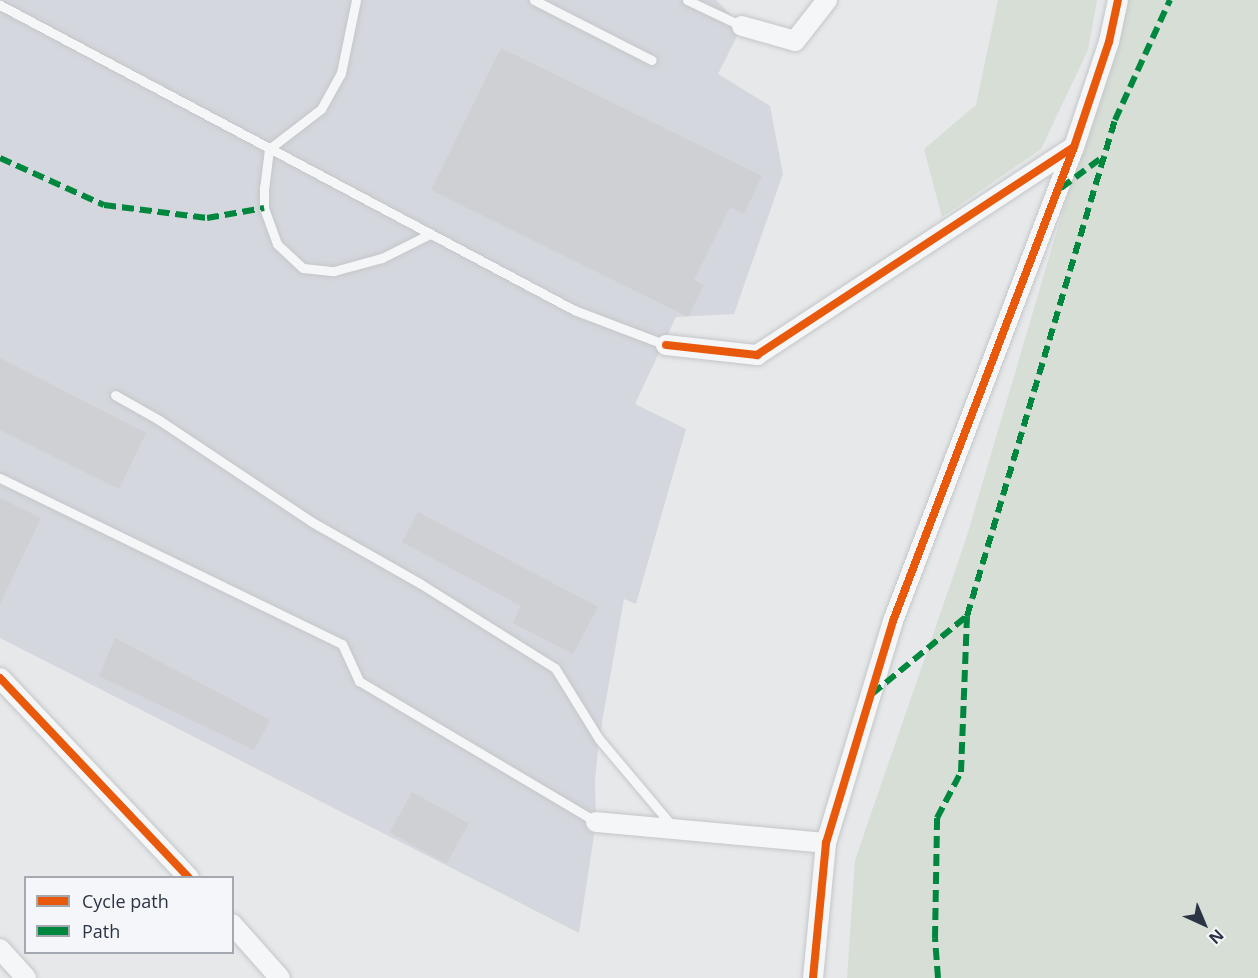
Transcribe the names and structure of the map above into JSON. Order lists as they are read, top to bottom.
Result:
{
  "legend": ["Cycle path", "Path"],
  "north": "bottom right"
}
